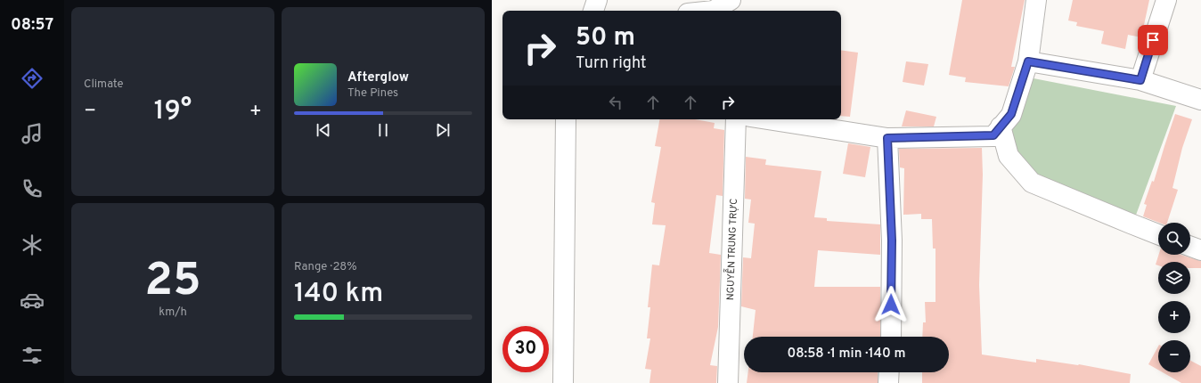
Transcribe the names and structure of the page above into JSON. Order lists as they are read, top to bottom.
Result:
{
  "streets": {
    "street": ["NGUYỄN TRUNG TRỰC"]
  },
  "page": {
    "tabs": "08:57",
    "tile": [
      "Climate",
      ["25", "km/h"],
      ["Range · 28%", "140 km"]
    ],
    "turn": ["50 m", "Turn right"],
    "song": ["Afterglow", "The Pines"],
    "heat": ["−", "19°", "+"],
    "map_buttons": ["+", "−"],
    "limit": "30",
    "trip": "08:58 · 1 min · 140 m"
  }
}
